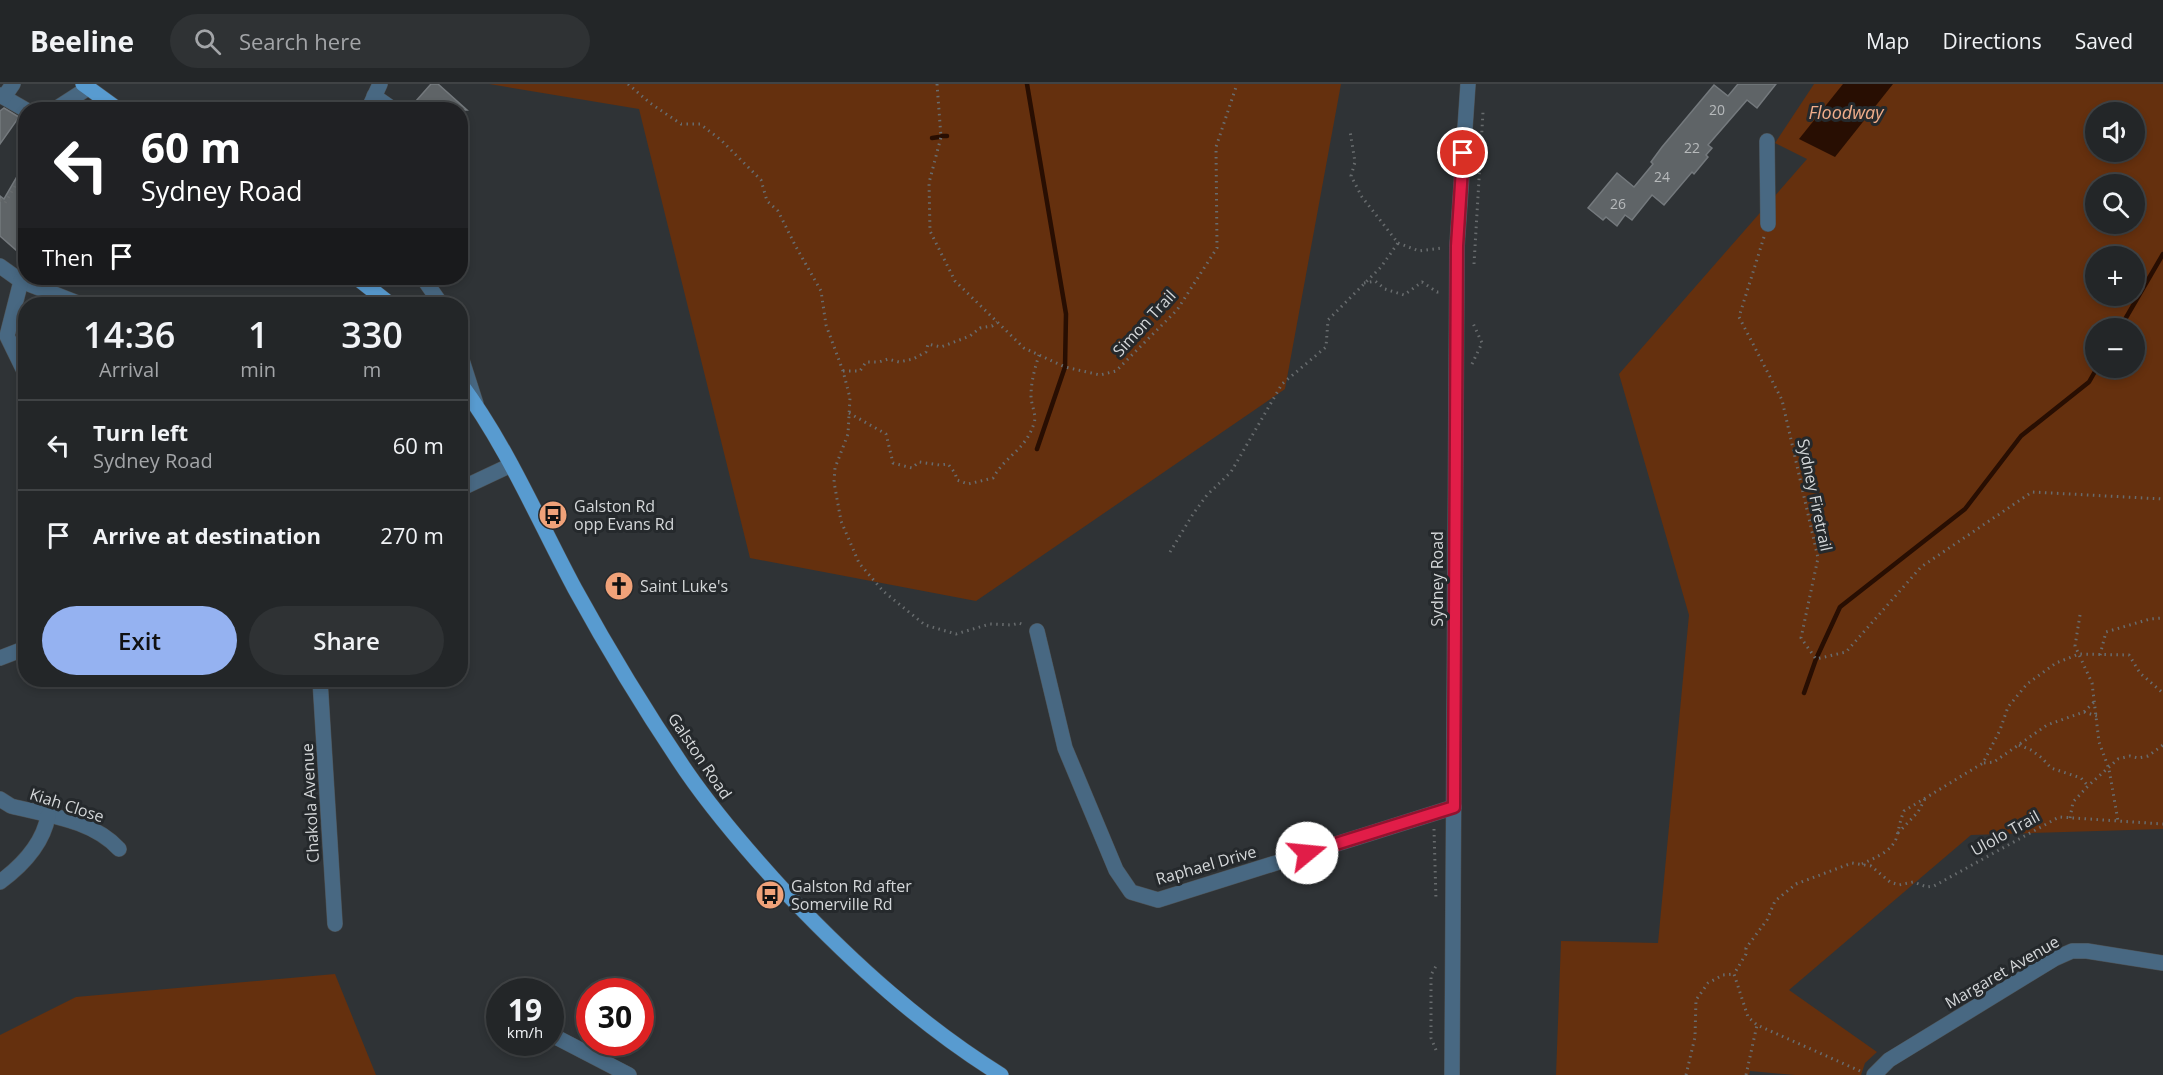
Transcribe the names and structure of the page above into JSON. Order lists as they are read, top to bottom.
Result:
{
  "streets": {
    "main road": ["Galston Road"],
    "street": [
      "Sydney Road",
      "Chakola Avenue",
      "Kiah Close",
      "Raphael Drive",
      "Margaret Avenue"
    ],
    "path": ["Simon Trail", "Sydney Firetrail", "Ulolo Trail"]
  },
  "crossings": [
    ["Sydney Road", "Raphael Drive"]
  ],
  "water": ["Floodway"],
  "places": {
    "bus stop": ["Galston Rd opp Evans Rd", "Galston Rd after Somerville Rd"],
    "church": ["Saint Luke's"]
  },
  "house_numbers": [
    "20",
    "22",
    "24",
    "26"
  ],
  "page": {
    "header": "Beeline",
    "search": "Search here",
    "nav": ["Map", "Directions", "Saved"],
    "map_buttons": ["+", "−"],
    "turn": ["60 m", "Sydney Road"],
    "then": "Then",
    "eta": [
      "14:36",
      "Arrival",
      "1",
      "min",
      "330",
      "m"
    ],
    "list": [
      {
        "name": "Turn left",
        "note": "Sydney Road",
        "value": "60 m"
      },
      {
        "name": "Arrive at destination",
        "value": "270 m"
      }
    ],
    "buttons": ["Exit", "Share"],
    "speed": "19 km/h",
    "limit": "30"
  }
}
